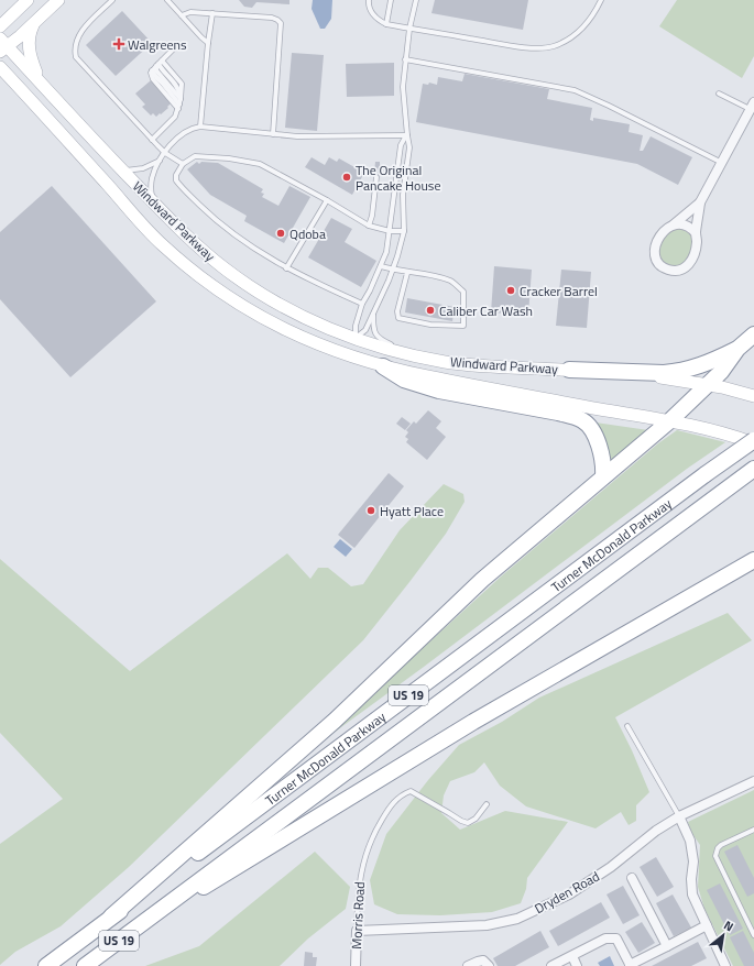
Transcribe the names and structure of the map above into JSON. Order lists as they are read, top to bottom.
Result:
{
  "streets": {
    "highway": ["Turner McDonald Parkway", "US 19"],
    "main road": ["Windward Parkway"],
    "street": ["Dryden Road", "Morris Road"]
  },
  "crossings": [
    ["Windward Parkway", "Turner McDonald Parkway"],
    ["Dryden Road", "Morris Road"]
  ],
  "places": {
    "health": ["Walgreens"],
    "other": [
      "The Original Pancake House",
      "Qdoba",
      "Cracker Barrel",
      "Caliber Car Wash",
      "Hyatt Place"
    ]
  },
  "north": "top right"
}
